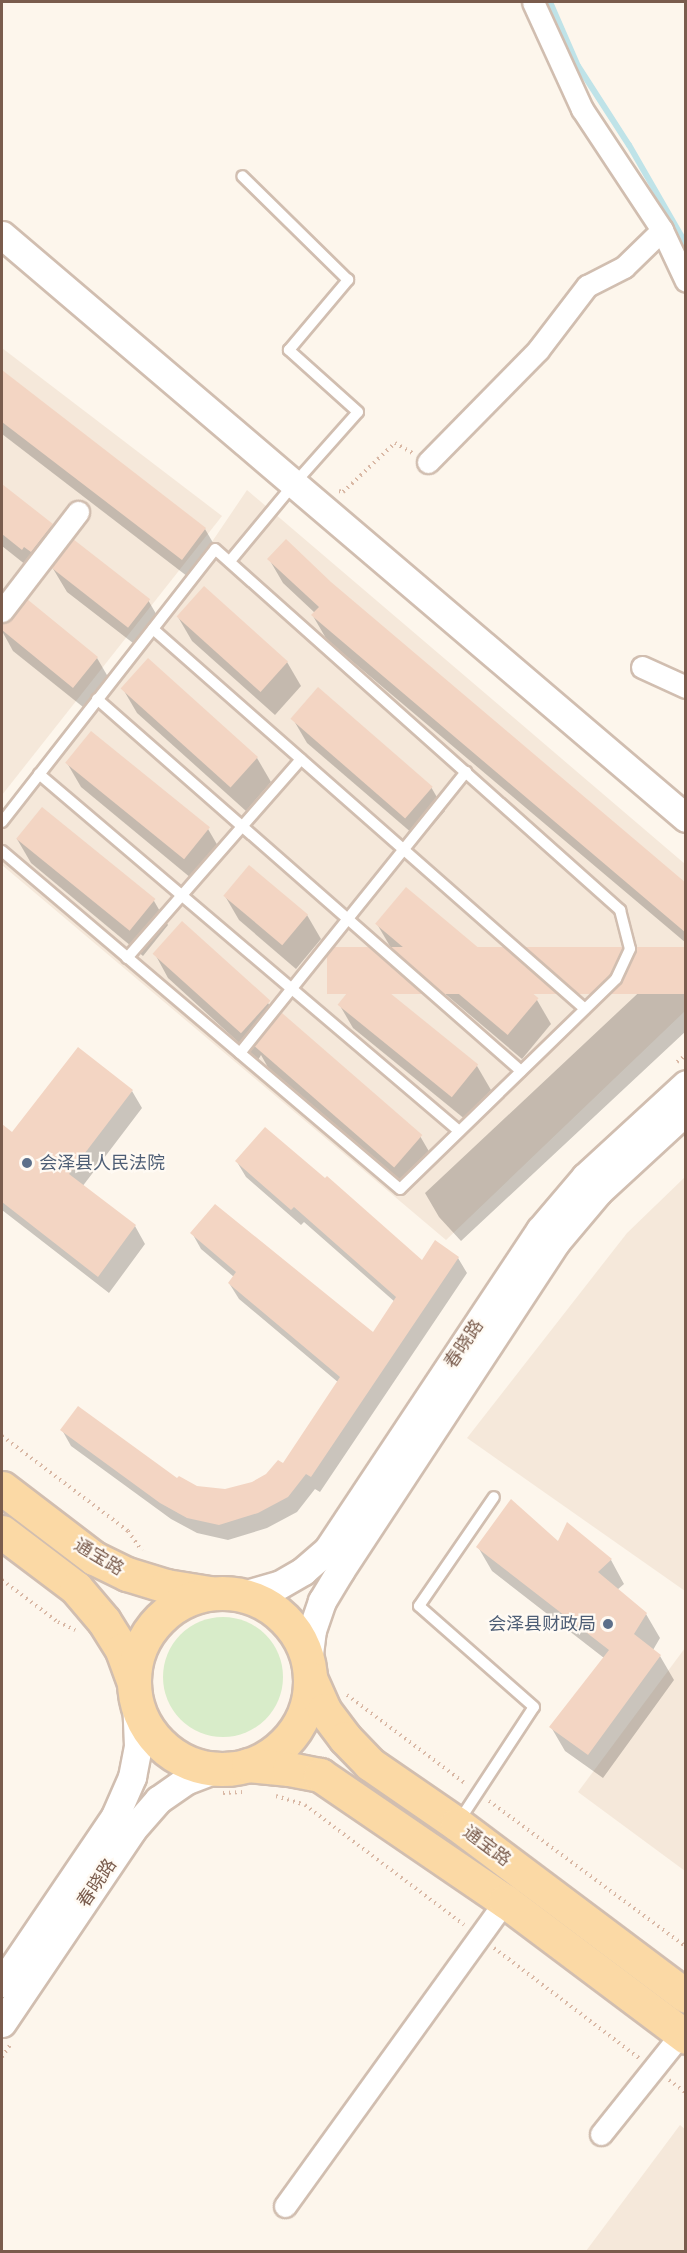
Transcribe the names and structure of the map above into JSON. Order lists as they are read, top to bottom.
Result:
{
  "streets": {
    "main road": ["通宝路"],
    "street": ["春晓路"]
  },
  "crossings": [
    ["春晓路", "通宝路"]
  ],
  "places": ["会泽县人民法院", "会泽县财政局"]
}
